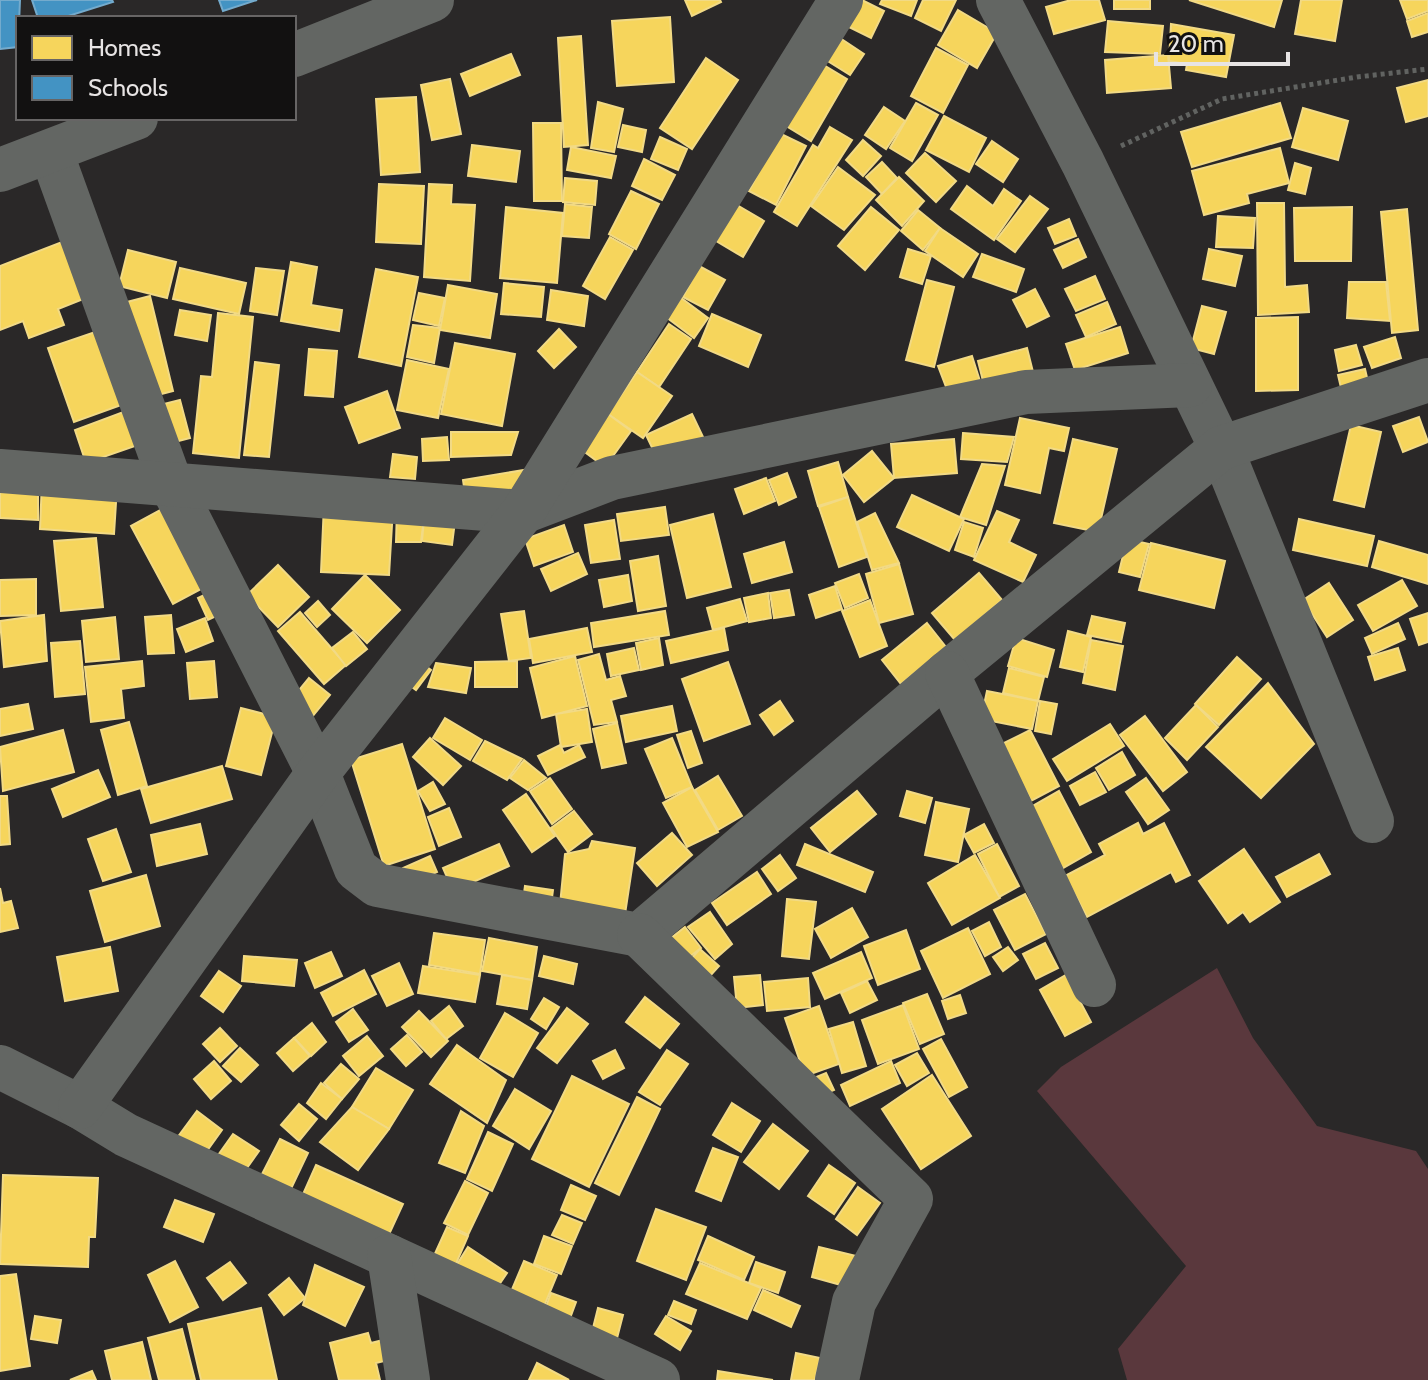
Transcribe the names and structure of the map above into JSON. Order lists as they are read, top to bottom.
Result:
{
  "legend": ["Homes", "Schools"],
  "scale_bar": "20 m"
}
